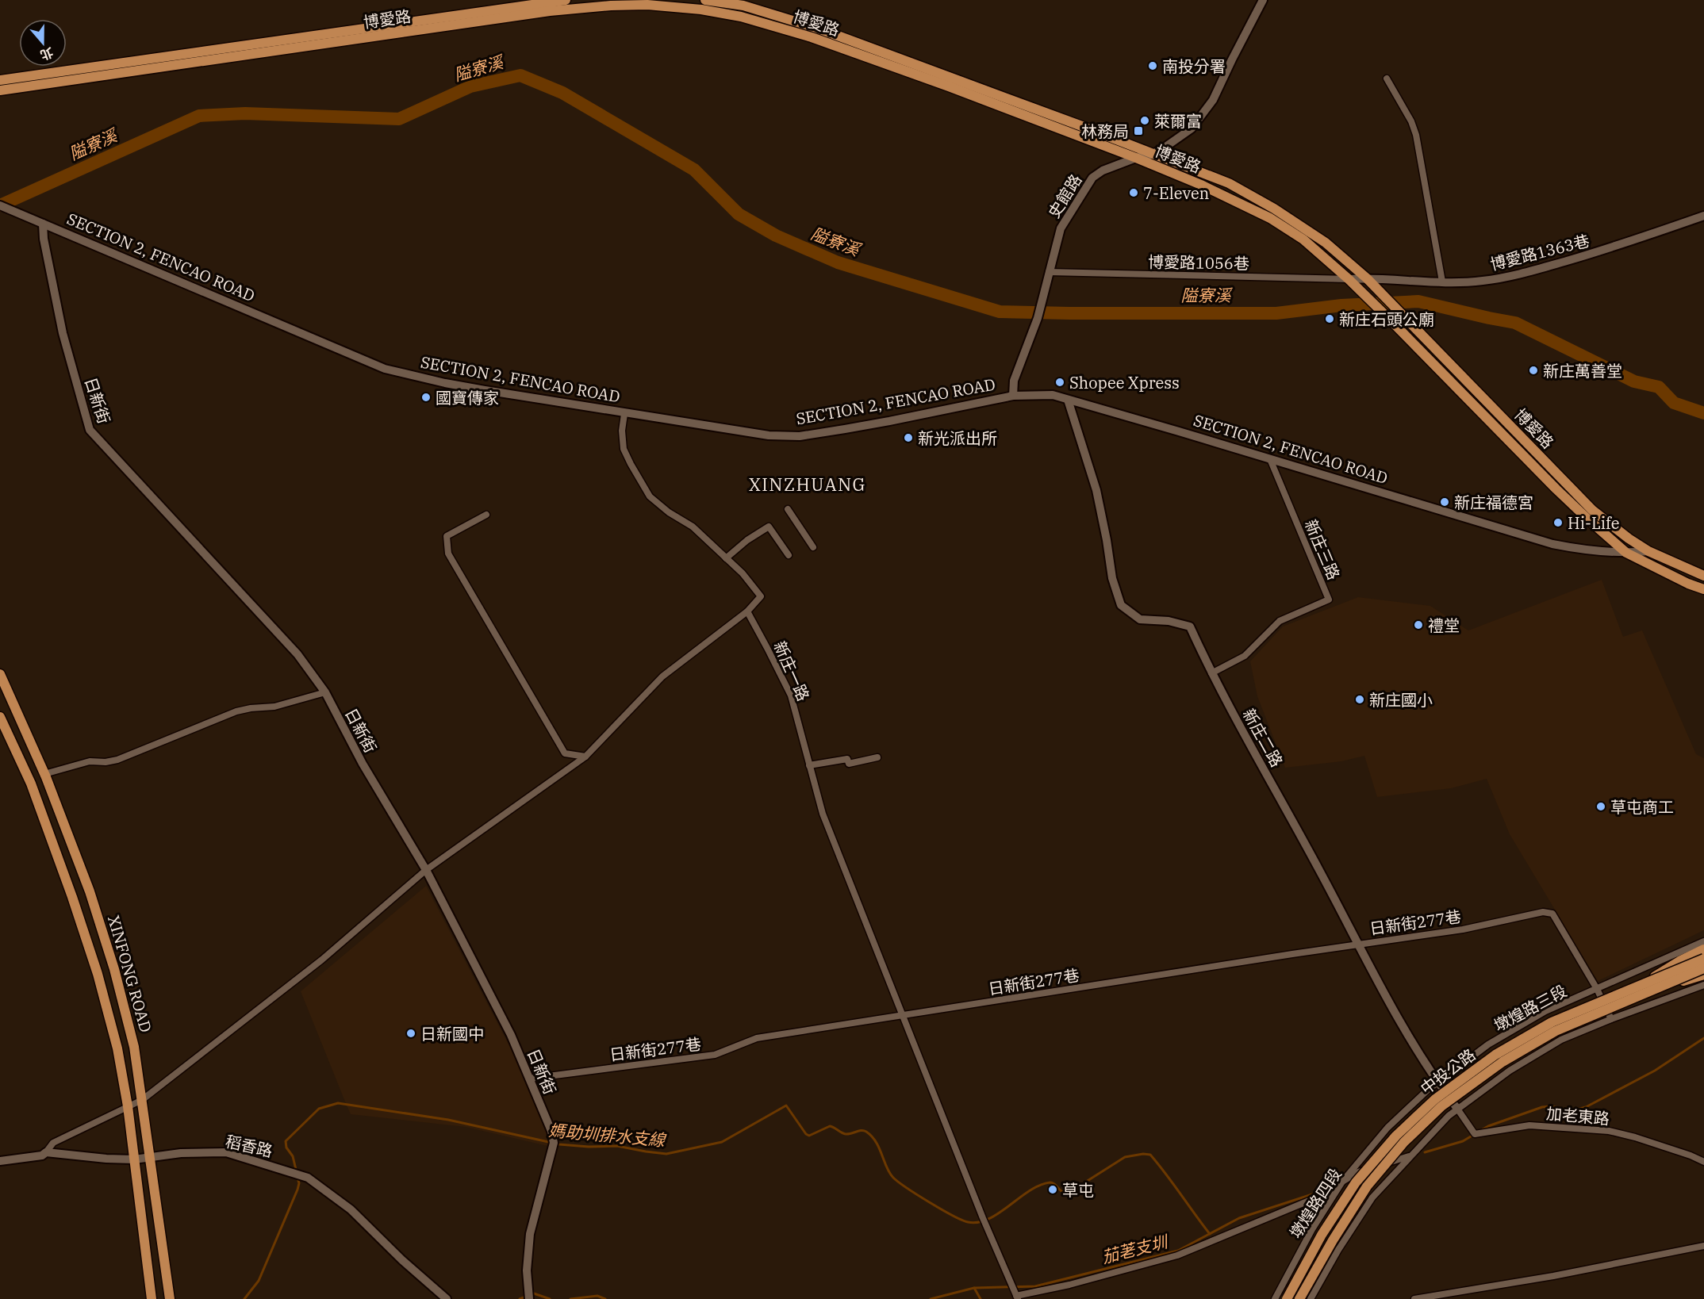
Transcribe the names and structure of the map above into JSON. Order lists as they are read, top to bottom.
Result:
{
  "streets": {
    "main road": [
      "博愛路",
      "SECTION 2, FENCAO ROAD",
      "XINFONG ROAD",
      "中投公路"
    ],
    "street": [
      "史館路",
      "博愛路1363巷",
      "博愛路1056巷",
      "日新街",
      "新庄三路",
      "新庄一路",
      "新庄二路",
      "日新街277巷",
      "墩煌路三段",
      "加老東路",
      "稻香路",
      "墩煌路四段"
    ]
  },
  "crossings": [
    ["博愛路", "史館路"],
    ["博愛路", "博愛路1363巷"],
    ["博愛路", "SECTION 2, FENCAO ROAD"],
    ["博愛路", "博愛路1056巷"],
    ["史館路", "SECTION 2, FENCAO ROAD"],
    ["史館路", "博愛路1056巷"],
    ["博愛路1363巷", "博愛路1056巷"],
    ["SECTION 2, FENCAO ROAD", "日新街"],
    ["SECTION 2, FENCAO ROAD", "新庄三路"],
    ["SECTION 2, FENCAO ROAD", "新庄二路"],
    ["日新街", "日新街277巷"],
    ["新庄三路", "新庄二路"],
    ["新庄一路", "日新街277巷"],
    ["新庄二路", "日新街277巷"],
    ["新庄二路", "墩煌路三段"],
    ["新庄二路", "加老東路"],
    ["日新街277巷", "墩煌路三段"],
    ["XINFONG ROAD", "稻香路"],
    ["墩煌路三段", "墩煌路四段"]
  ],
  "districts": ["XINZHUANG"],
  "water": ["隘寮溪", "媽助圳排水支線", "茄荖支圳"],
  "places": {
    "other": [
      "南投分署",
      "萊爾富",
      "7-Eleven",
      "新庄石頭公廟",
      "新庄萬善堂",
      "Shopee Xpress",
      "國寶傳家",
      "新光派出所",
      "新庄福德宮",
      "Hi-Life",
      "禮堂",
      "新庄國小",
      "草屯商工",
      "日新國中",
      "草屯"
    ],
    "transit": ["林務局"]
  },
  "north": "bottom"
}
